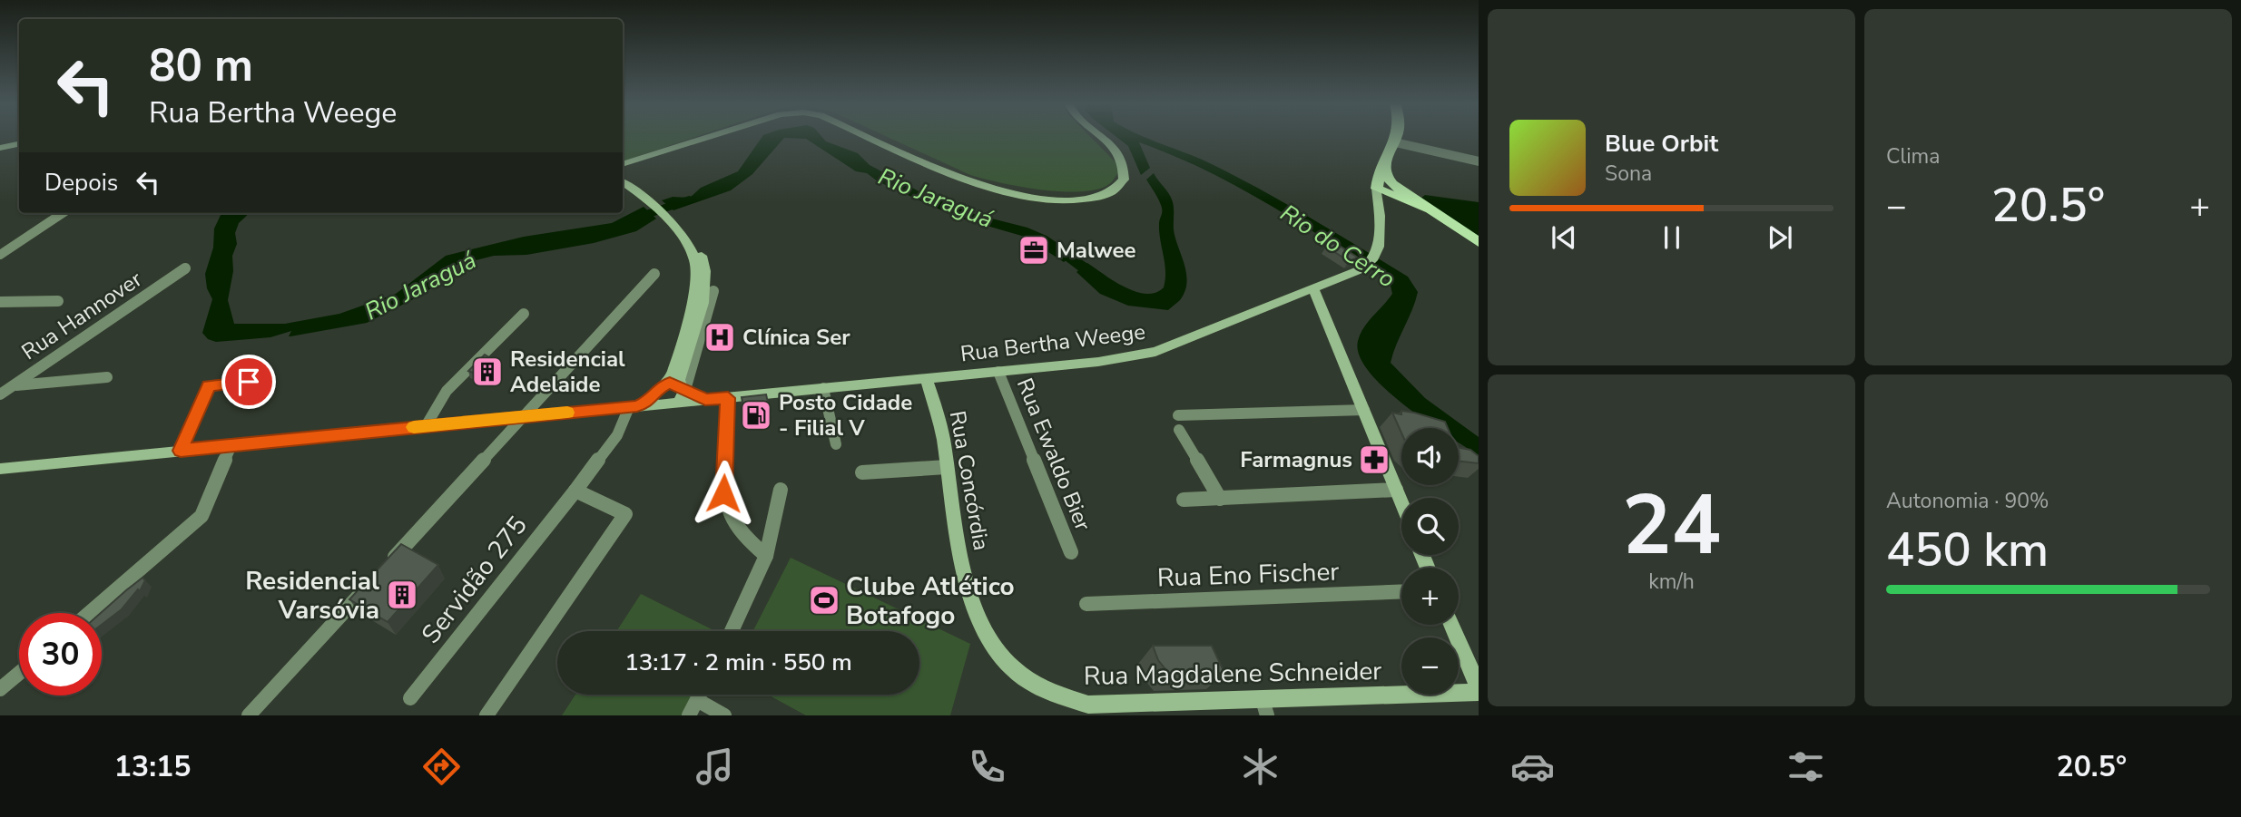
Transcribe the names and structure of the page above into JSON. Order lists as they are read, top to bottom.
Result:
{
  "streets": {
    "main road": ["Rua Bertha Weege", "Rua Concórdia", "Rua Magdalene Schneider"],
    "street": [
      "Rua Hannover",
      "Rua Ewaldo Bier",
      "Rua Eno Fischer",
      "Servidão 275"
    ]
  },
  "crossings": [
    ["Rua Bertha Weege", "Rua Ewaldo Bier"],
    ["Rua Bertha Weege", "Rua Concórdia"],
    ["Rua Bertha Weege", "Servidão 275"],
    ["Rua Concórdia", "Rua Magdalene Schneider"]
  ],
  "water": ["Rio Jaraguá", "Rio do Cerro"],
  "places": {
    "office": ["Malwee"],
    "hospital": ["Clínica Ser"],
    "building": ["Residencial Adelaide", "Residencial Varsóvia"],
    "fuel station": ["Posto Cidade - Filial V"],
    "pharmacy": ["Farmagnus"],
    "sports": ["Clube Atlético Botafogo"]
  },
  "page": {
    "tile": [
      "Clima",
      ["24", "km/h"],
      ["Autonomia · 90%", "450 km"]
    ],
    "turn": ["80 m", "Rua Bertha Weege"],
    "song": ["Blue Orbit", "Sona"],
    "then": "Depois",
    "heat": ["−", "20.5°", "+"],
    "map_buttons": ["+", "−"],
    "limit": "30",
    "trip": "13:17 · 2 min · 550 m",
    "tabs": ["13:15", "20.5°"]
  }
}
